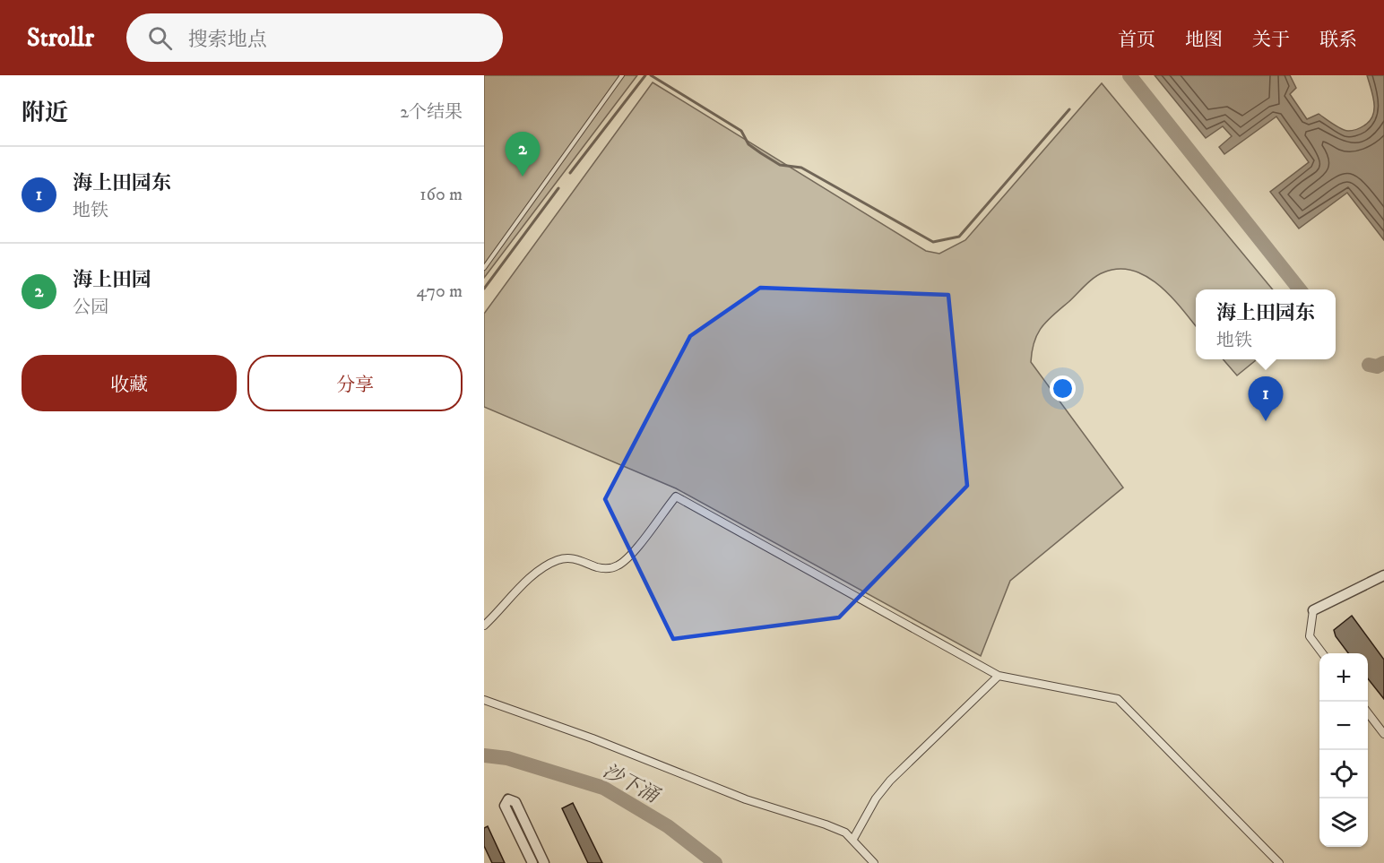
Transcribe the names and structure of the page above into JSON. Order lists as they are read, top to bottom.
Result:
{
  "water": ["沙下涌"],
  "page": {
    "header": "Strollr",
    "search": "搜索地点",
    "nav": [
      "首页",
      "地图",
      "关于",
      "联系"
    ],
    "heading": ["附近", "2个结果"],
    "pins": ["2", "1"],
    "list": [
      {
        "mark": "1",
        "name": "海上田园东",
        "note": "地铁",
        "value": "160 m"
      },
      {
        "mark": "2",
        "name": "海上田园",
        "note": "公园",
        "value": "470 m"
      }
    ],
    "popup": ["海上田园东", "地铁"],
    "buttons": ["收藏", "分享"],
    "map_buttons": ["+", "−"]
  }
}
